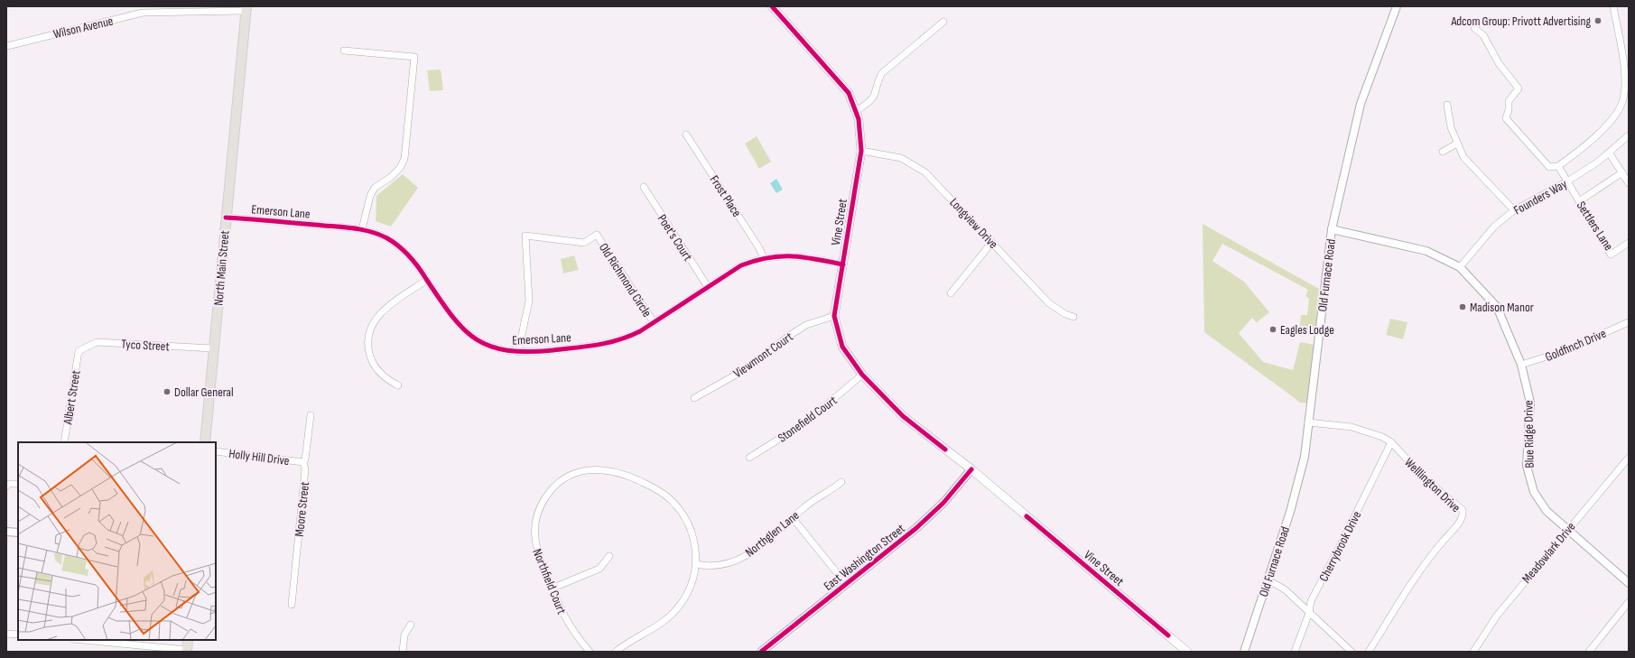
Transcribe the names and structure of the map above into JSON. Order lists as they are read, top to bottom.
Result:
{
  "streets": {
    "main road": ["Vine Street", "North Main Street"],
    "street": [
      "Wilson Avenue",
      "Frost Place",
      "Founders Way",
      "Emerson Lane",
      "Longview Drive",
      "Settlers Lane",
      "Poet's Court",
      "Old Furnace Road",
      "Old Richmond Circle",
      "Tyco Street",
      "Goldfinch Drive",
      "Viewmont Court",
      "Albert Street",
      "Stonefield Court",
      "Blue Ridge Drive",
      "Holly Hill Drive",
      "Welllington Drive",
      "Moore Street",
      "Northglen Lane",
      "Cherrybrook Drive",
      "Meadowlark Drive",
      "East Washington Street",
      "Northfield Court"
    ]
  },
  "crossings": [
    ["Wilson Avenue", "North Main Street"],
    ["Frost Place", "Emerson Lane"],
    ["Founders Way", "Settlers Lane"],
    ["Founders Way", "Blue Ridge Drive"],
    ["Emerson Lane", "Vine Street"],
    ["Emerson Lane", "Poet's Court"],
    ["Emerson Lane", "North Main Street"],
    ["Emerson Lane", "Old Richmond Circle"],
    ["Vine Street", "Longview Drive"],
    ["Vine Street", "Viewmont Court"],
    ["Vine Street", "Stonefield Court"],
    ["Vine Street", "East Washington Street"],
    ["North Main Street", "Tyco Street"],
    ["Old Furnace Road", "Blue Ridge Drive"],
    ["Old Furnace Road", "Welllington Drive"],
    ["Tyco Street", "Albert Street"],
    ["Goldfinch Drive", "Blue Ridge Drive"],
    ["Blue Ridge Drive", "Meadowlark Drive"],
    ["Holly Hill Drive", "Moore Street"],
    ["Welllington Drive", "Cherrybrook Drive"],
    ["Northglen Lane", "Northfield Court"]
  ],
  "places": [
    "Adcom Group: Privott Advertising",
    "Madison Manor",
    "Eagles Lodge",
    "Dollar General"
  ]
}
